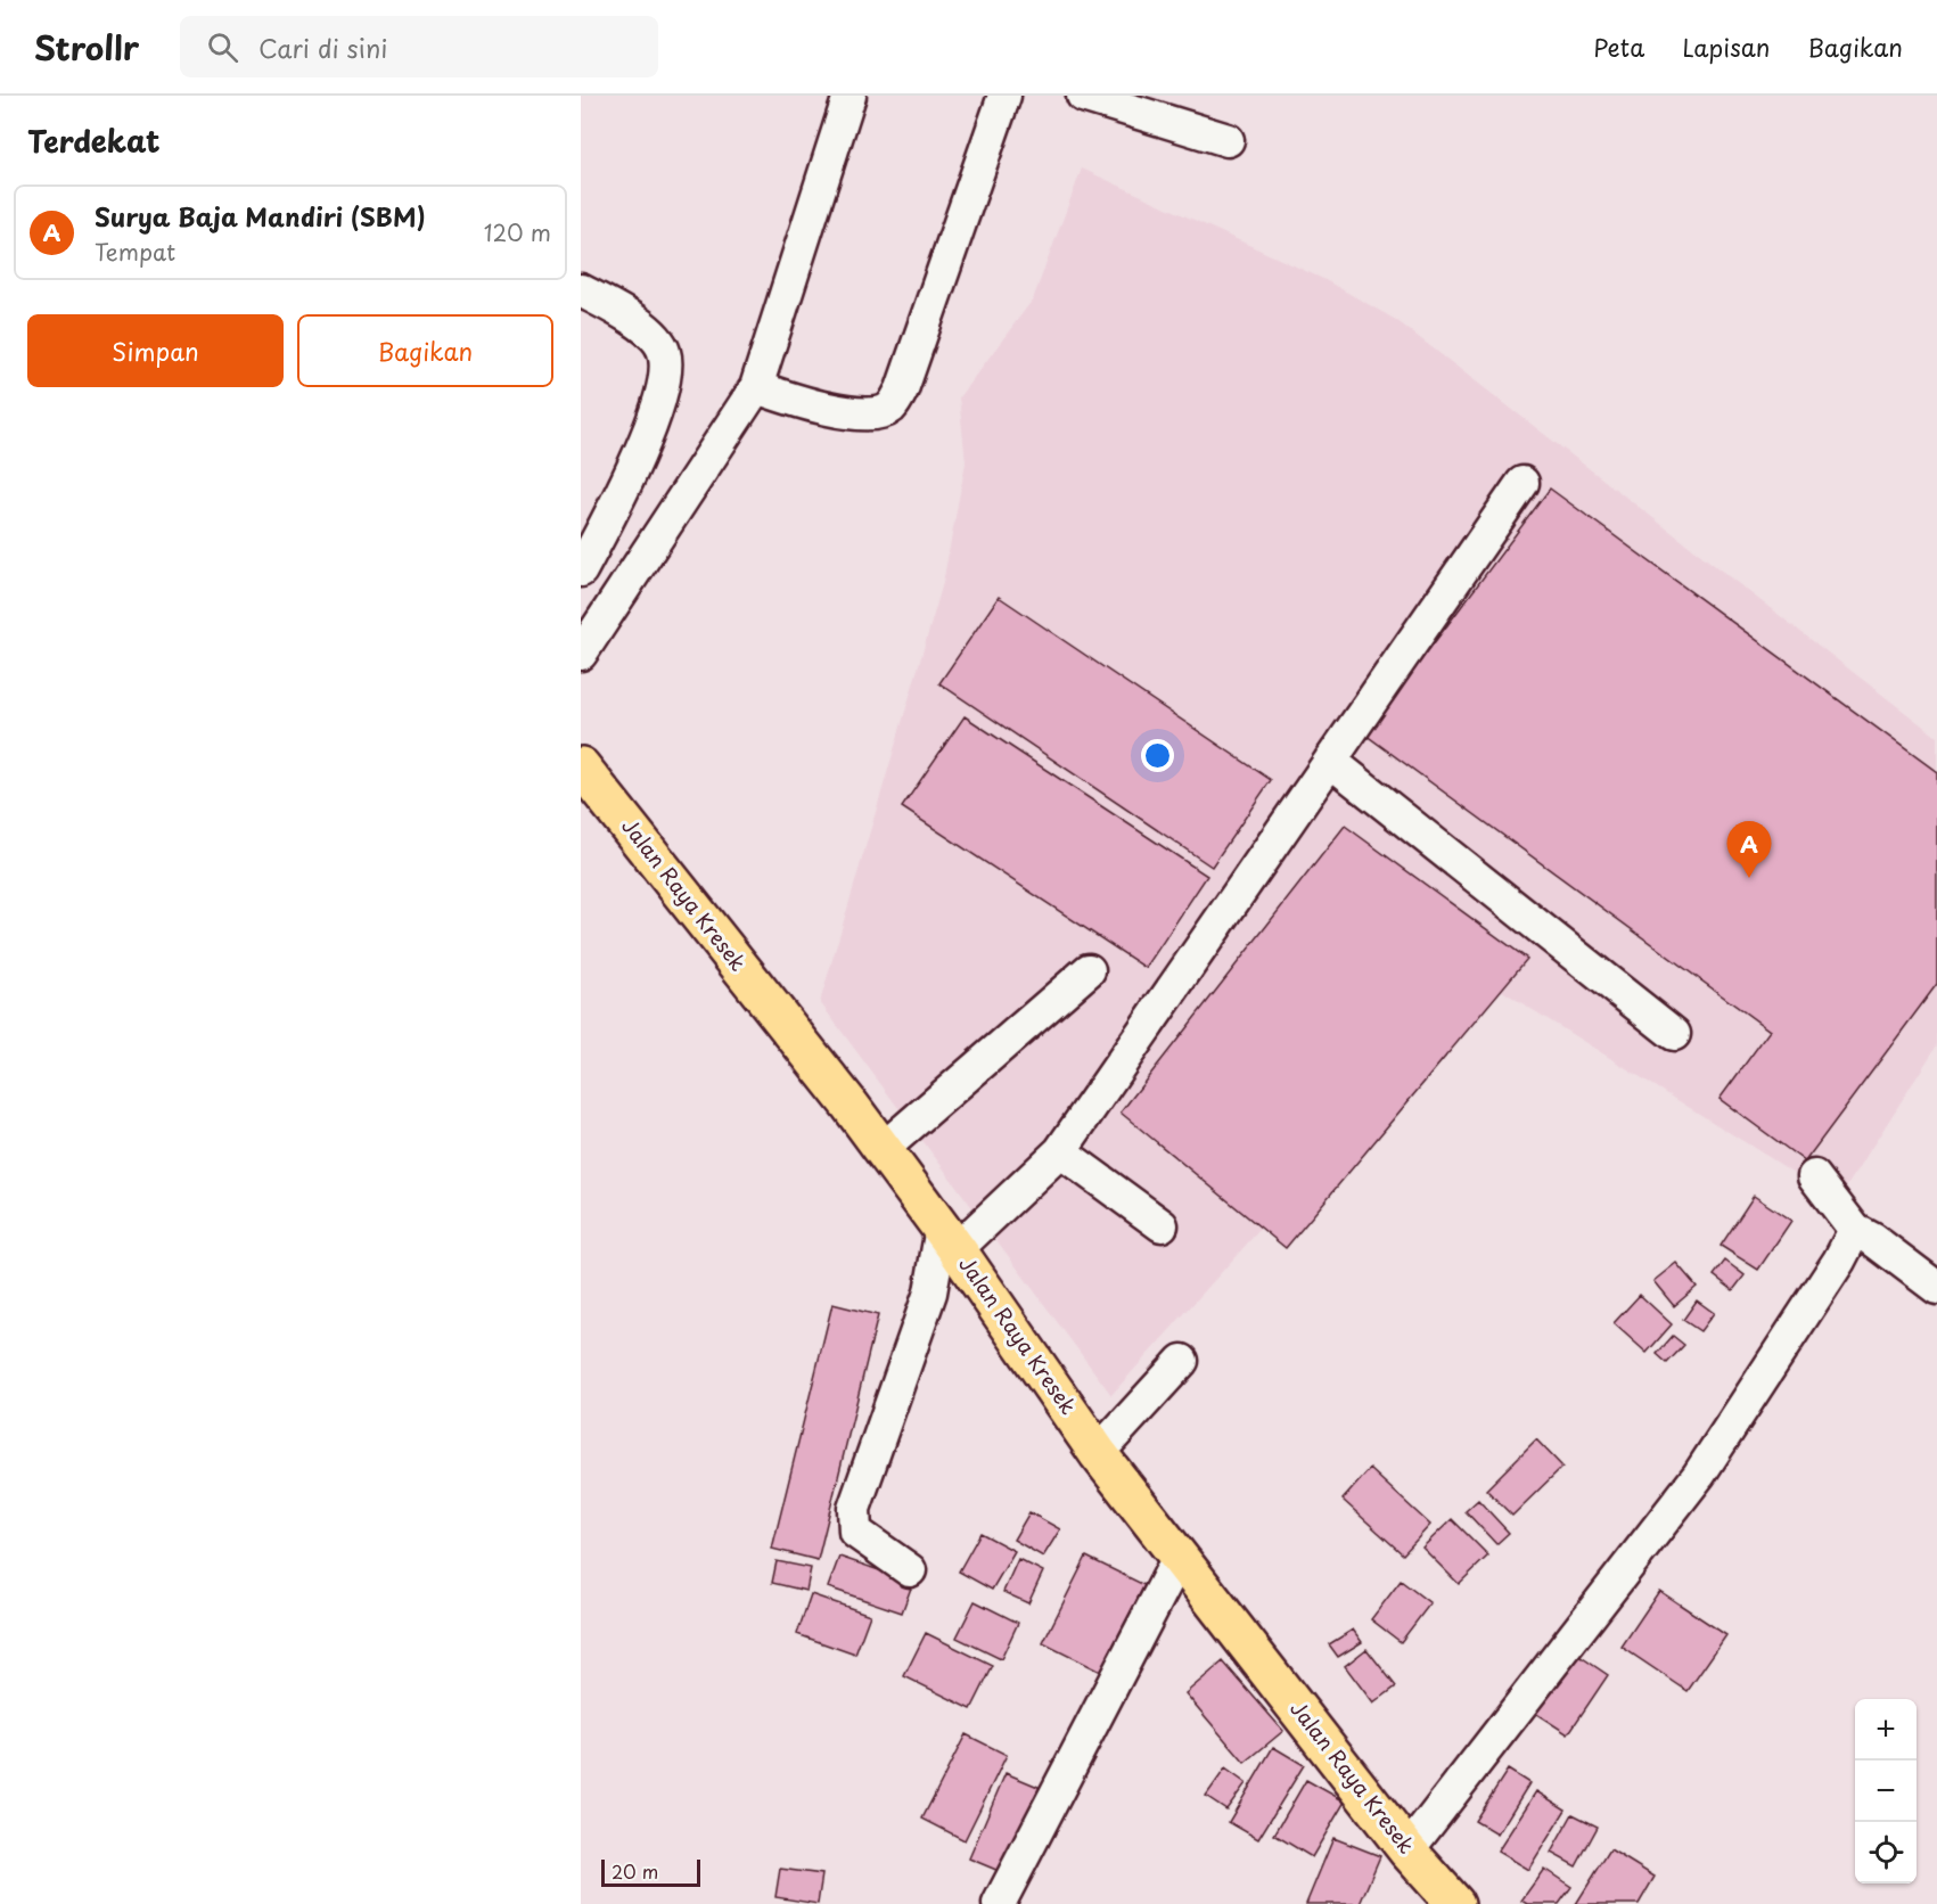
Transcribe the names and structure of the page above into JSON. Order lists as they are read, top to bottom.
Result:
{
  "streets": {
    "main road": ["Jalan Raya Kresek"]
  },
  "scale_bar": "20 m",
  "page": {
    "header": "Strollr",
    "search": "Cari di sini",
    "nav": ["Peta", "Lapisan", "Bagikan"],
    "heading": "Terdekat",
    "list": [
      {
        "mark": "A",
        "name": "Surya Baja Mandiri (SBM)",
        "note": "Tempat",
        "value": "120 m"
      }
    ],
    "buttons": ["Simpan", "Bagikan"],
    "pins": "A",
    "map_buttons": ["+", "−"],
    "scale": "20 m"
  }
}
